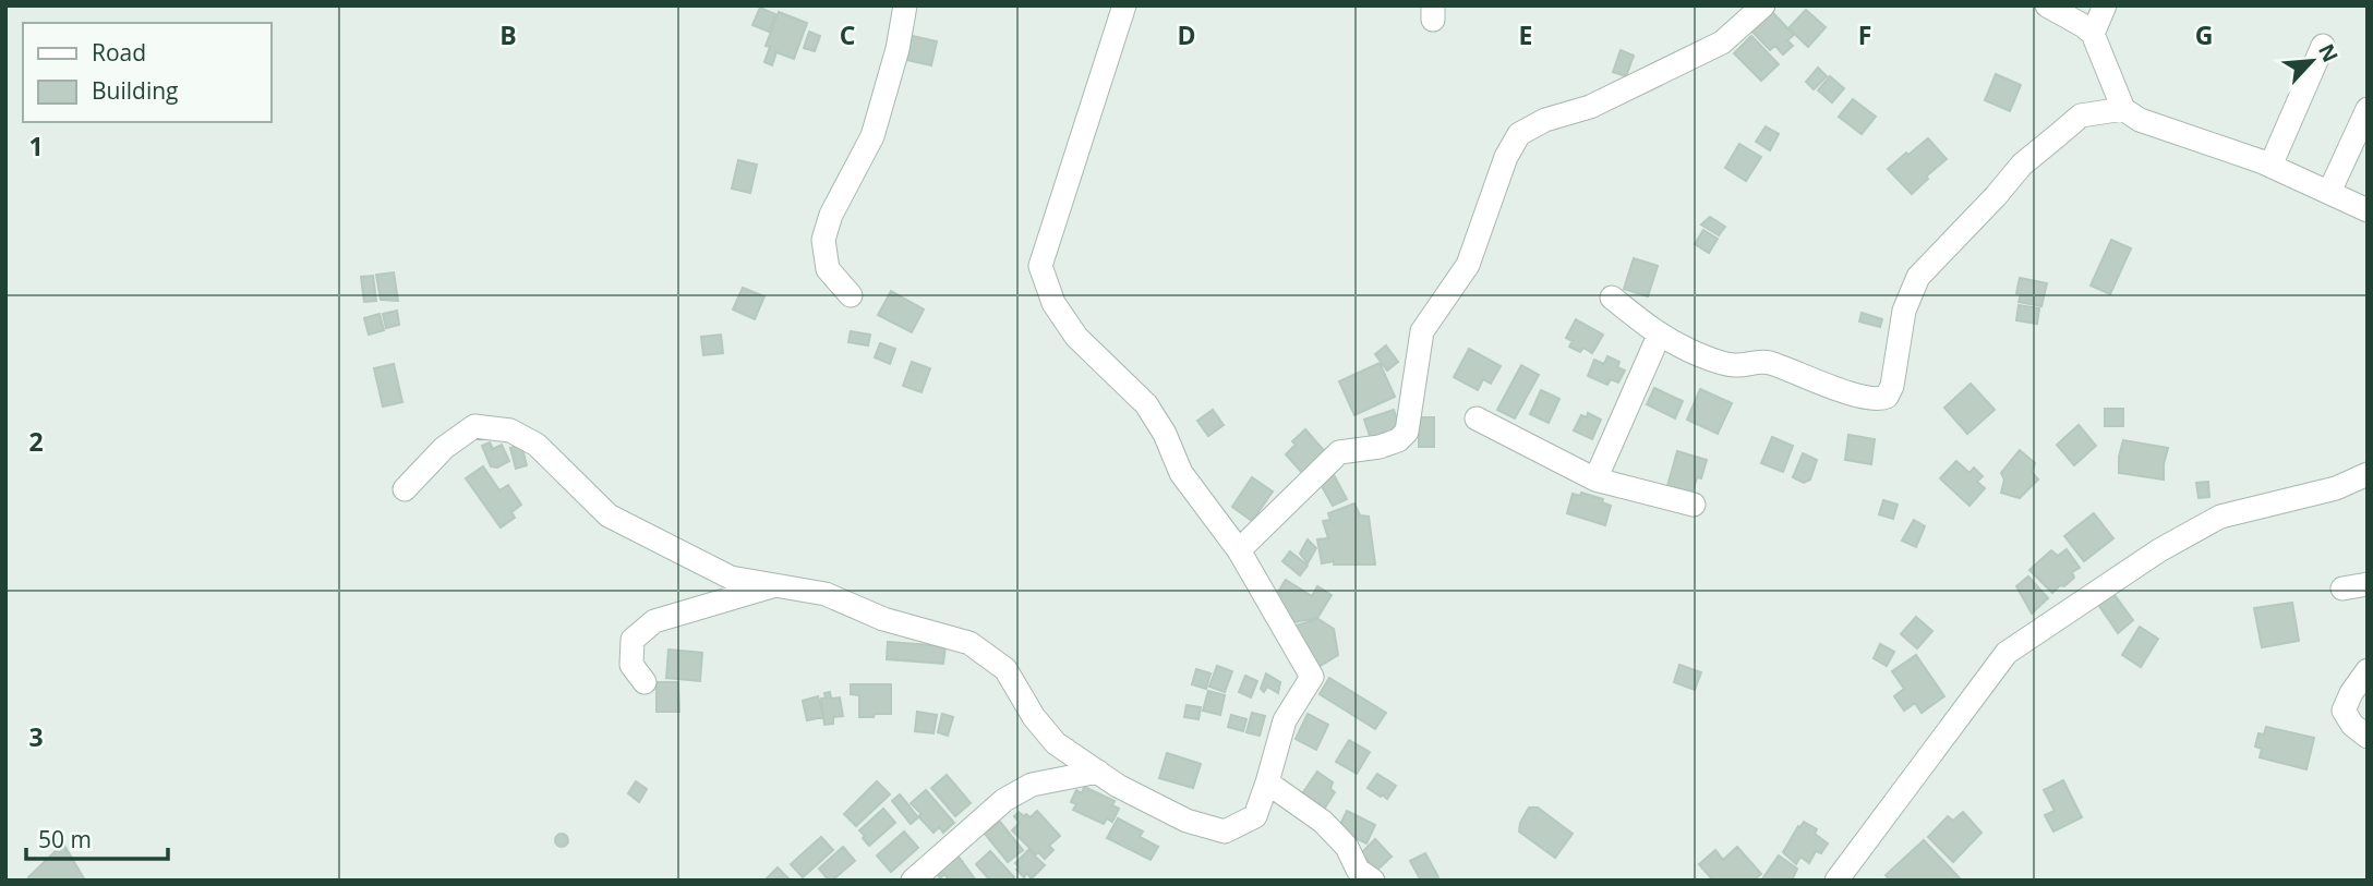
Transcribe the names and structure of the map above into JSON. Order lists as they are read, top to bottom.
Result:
{
  "legend": ["Road", "Building"],
  "scale_bar": "50 m",
  "north": "top right",
  "grid": {
    "columns": [
      "B",
      "C",
      "D",
      "E",
      "F",
      "G"
    ],
    "rows": ["1", "2", "3"]
  }
}
